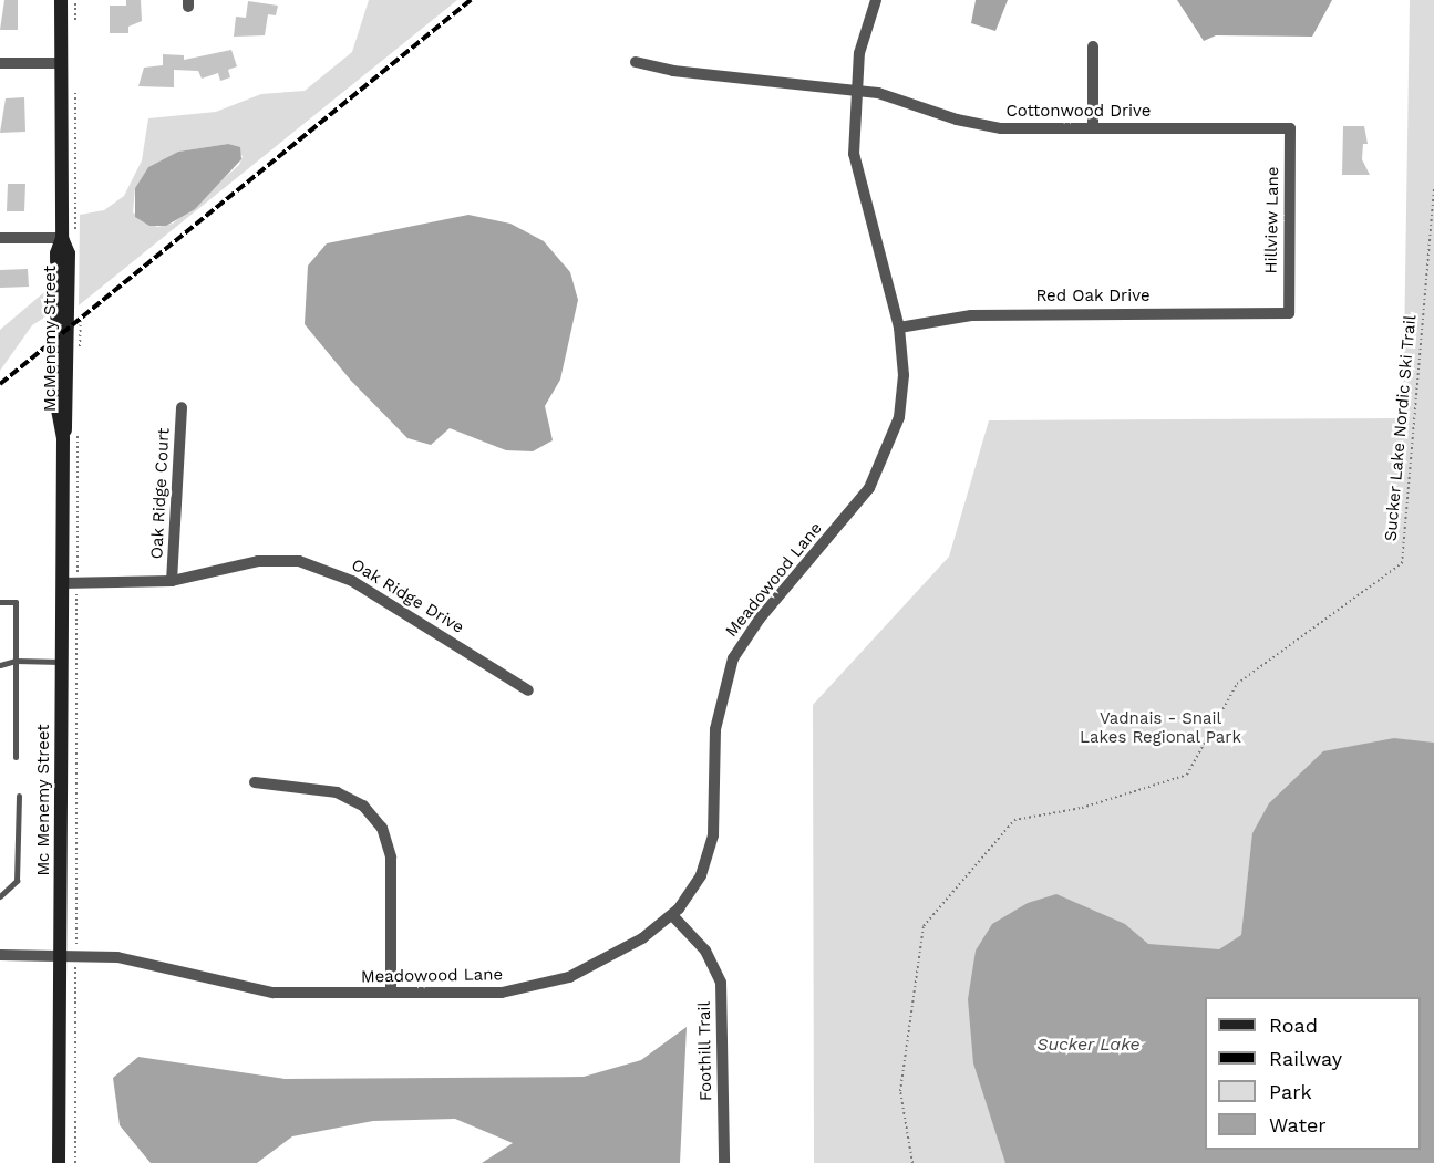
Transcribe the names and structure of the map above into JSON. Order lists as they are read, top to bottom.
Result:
{
  "streets": {
    "street": [
      "Cottonwood Drive",
      "Hillview Lane",
      "Red Oak Drive",
      "McMenemy Street",
      "Oak Ridge Court",
      "Meadowood Lane",
      "Oak Ridge Drive",
      "Mc Menemy Street",
      "Foothill Trail"
    ],
    "path": ["Sucker Lake Nordic Ski Trail"]
  },
  "crossings": [
    ["Cottonwood Drive", "Hillview Lane"],
    ["Cottonwood Drive", "Meadowood Lane"],
    ["Hillview Lane", "Red Oak Drive"],
    ["Red Oak Drive", "Meadowood Lane"],
    ["McMenemy Street", "Mc Menemy Street"],
    ["Oak Ridge Court", "Oak Ridge Drive"],
    ["Meadowood Lane", "Mc Menemy Street"],
    ["Meadowood Lane", "Foothill Trail"],
    ["Oak Ridge Drive", "Mc Menemy Street"]
  ],
  "water": ["Sucker Lake"],
  "parks": ["Vadnais - Snail Lakes Regional Park"],
  "legend": [
    "Road",
    "Railway",
    "Park",
    "Water"
  ]
}
